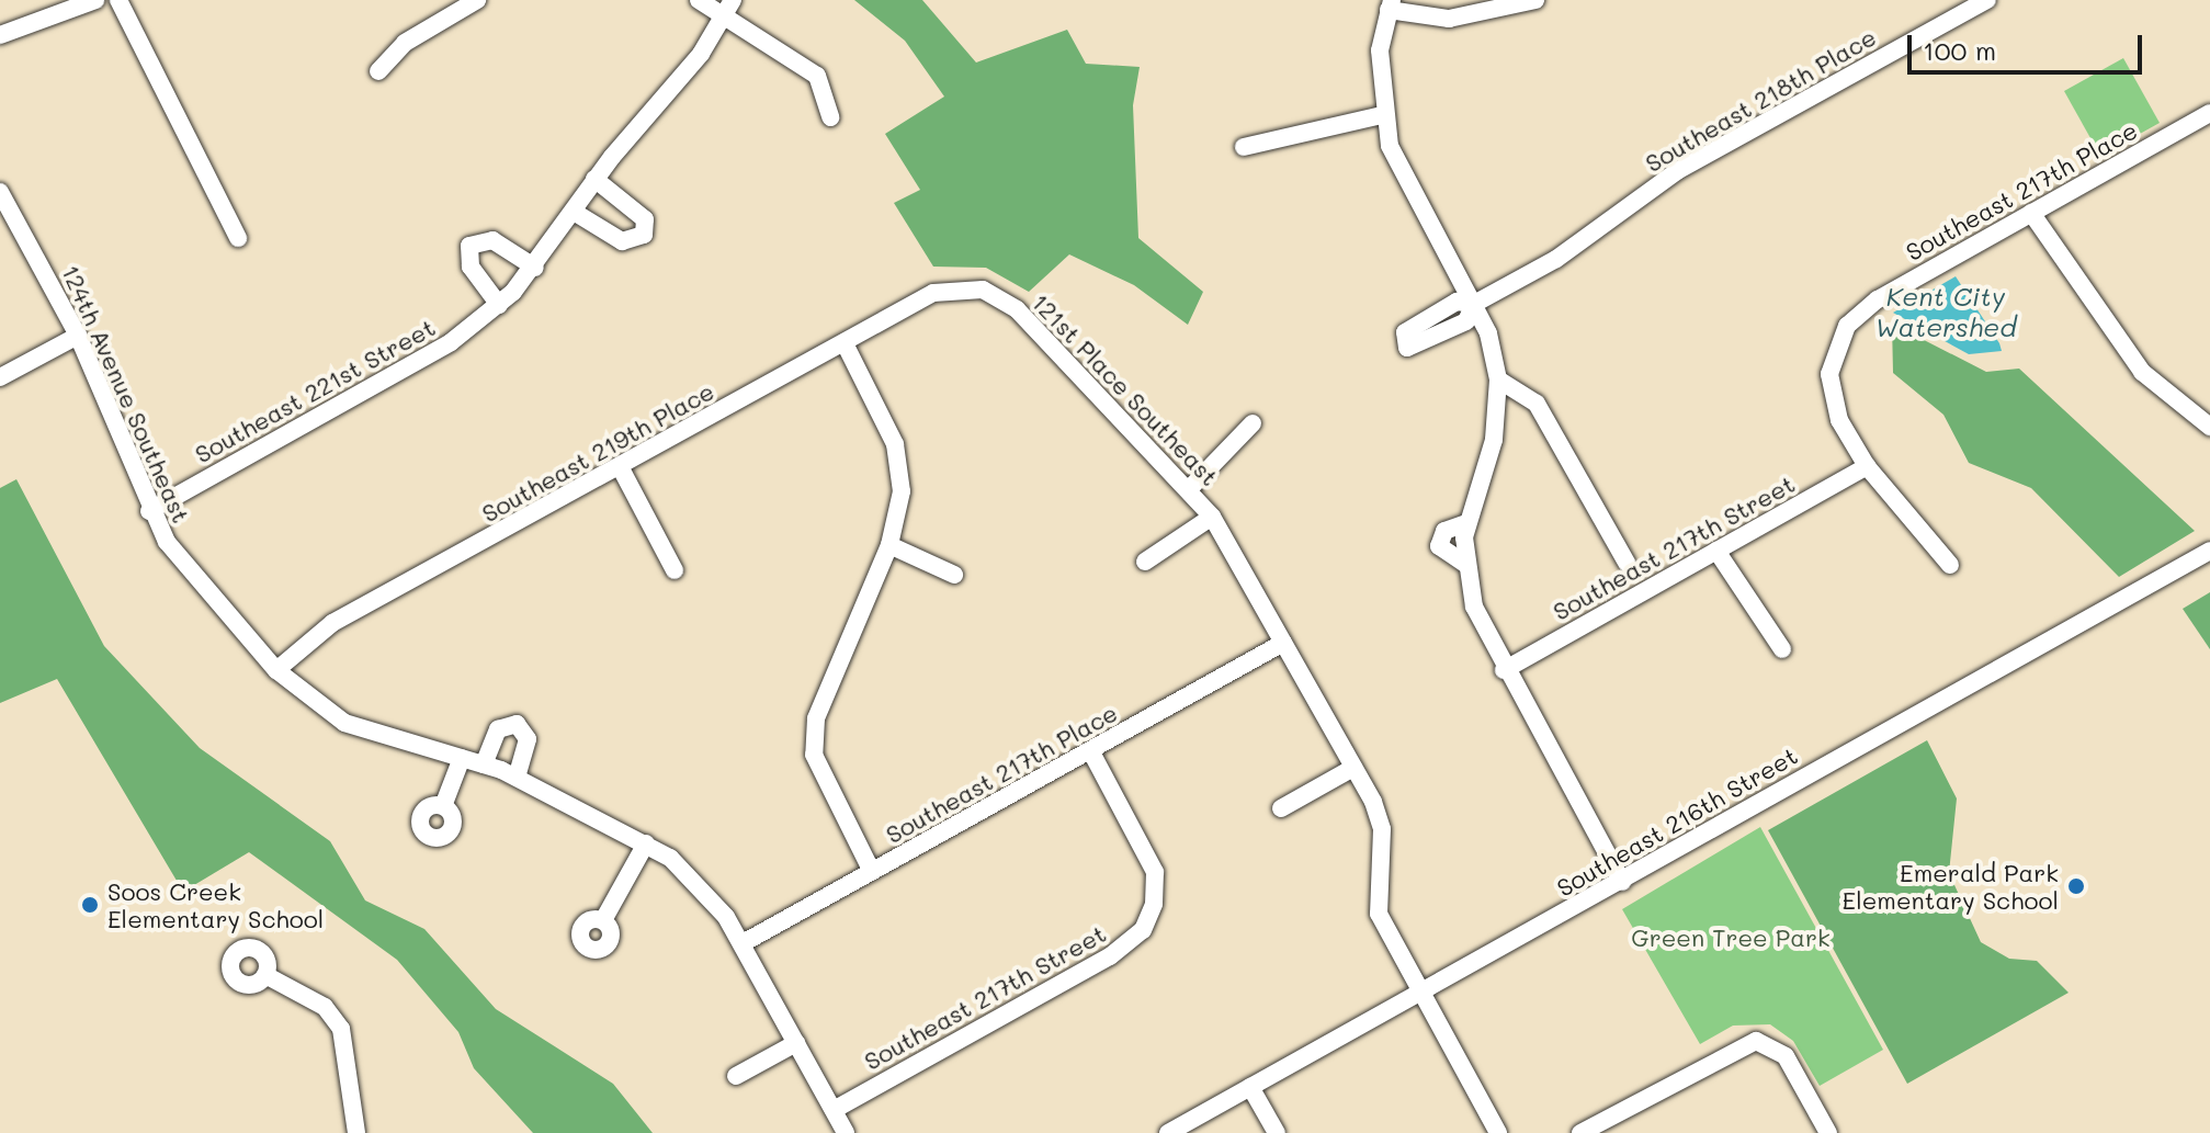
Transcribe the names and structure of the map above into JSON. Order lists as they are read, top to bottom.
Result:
{
  "streets": {
    "street": [
      "Southeast 218th Place",
      "Southeast 217th Place",
      "121st Place Southeast",
      "Southeast 221st Street",
      "124th Avenue Southeast",
      "Southeast 219th Place",
      "Southeast 217th Street",
      "Southeast 216th Street"
    ]
  },
  "crossings": [
    ["Southeast 217th Place", "121st Place Southeast"],
    ["Southeast 217th Place", "124th Avenue Southeast"],
    ["Southeast 217th Place", "Southeast 217th Street"],
    ["121st Place Southeast", "Southeast 219th Place"],
    ["121st Place Southeast", "Southeast 216th Street"],
    ["Southeast 221st Street", "124th Avenue Southeast"],
    ["124th Avenue Southeast", "Southeast 219th Place"],
    ["124th Avenue Southeast", "Southeast 217th Street"]
  ],
  "water": ["Kent City Watershed"],
  "parks": ["Green Tree Park"],
  "places": ["Emerald Park Elementary School", "Soos Creek Elementary School"],
  "scale_bar": "100 m"
}
